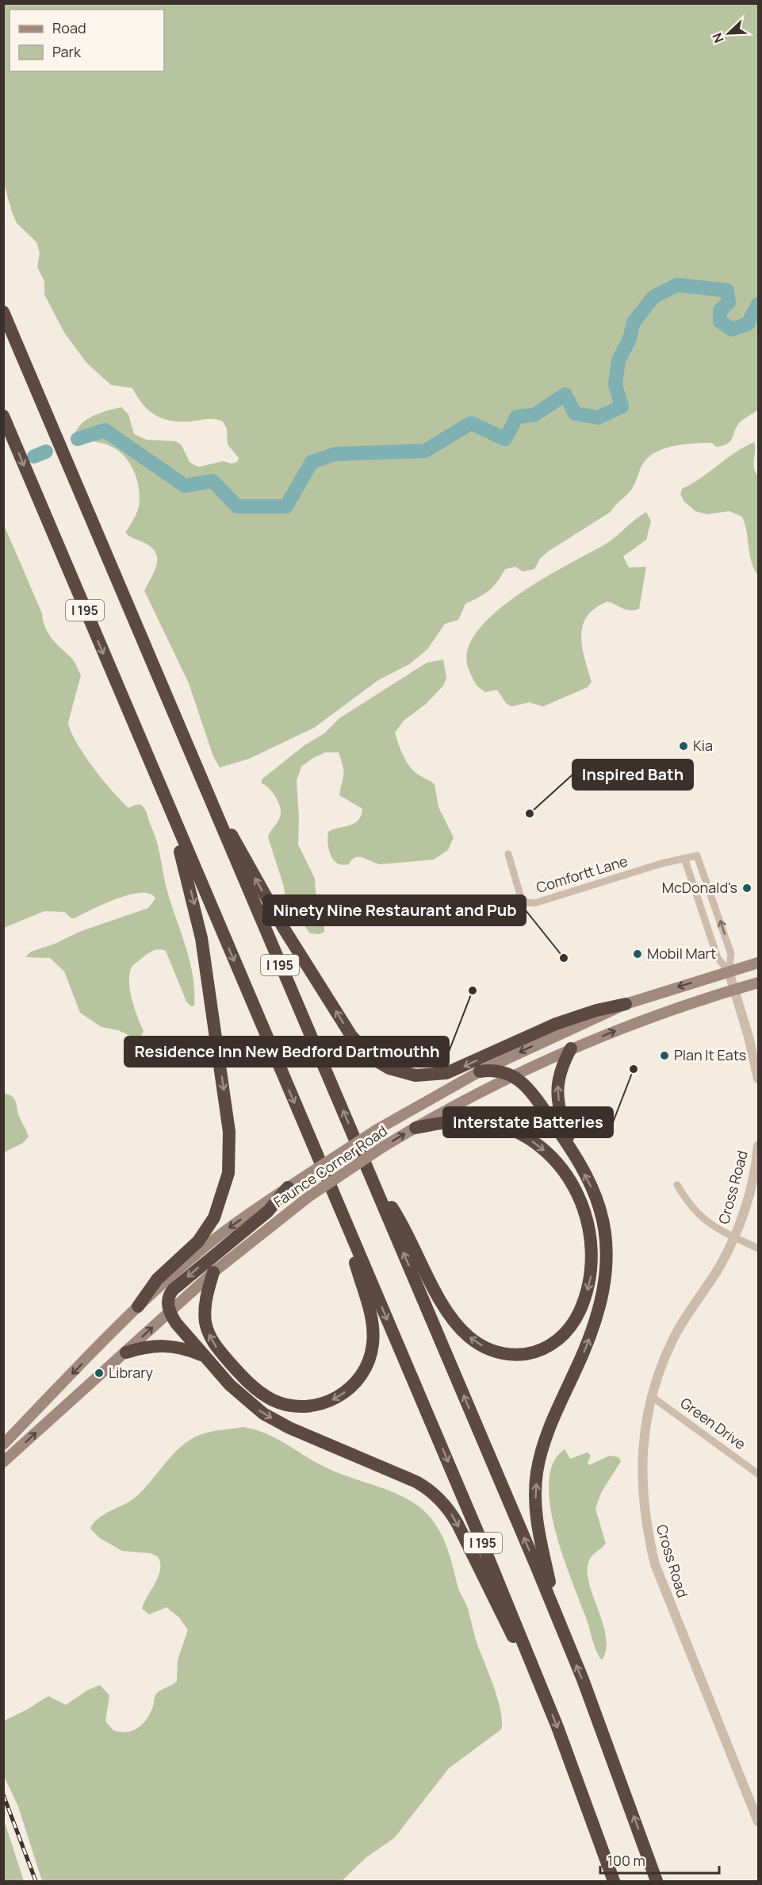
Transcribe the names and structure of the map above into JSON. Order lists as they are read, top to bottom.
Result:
{
  "streets": {
    "highway": ["I 195"],
    "main road": ["Faunce Corner Road"],
    "street": ["Comfortt Lane", "Cross Road", "Green Drive"]
  },
  "crossings": [
    ["Comfortt Lane", "Faunce Corner Road"],
    ["Cross Road", "Green Drive"]
  ],
  "places": [
    "Kia",
    "Inspired Bath",
    "McDonald's",
    "Mobil Mart",
    "Ninety Nine Restaurant and Pub",
    "Residence Inn New Bedford Dartmouthh",
    "Plan It Eats",
    "Interstate Batteries",
    "Library"
  ],
  "legend": ["Road", "Park"],
  "scale_bar": "100 m",
  "north": "bottom left"
}
